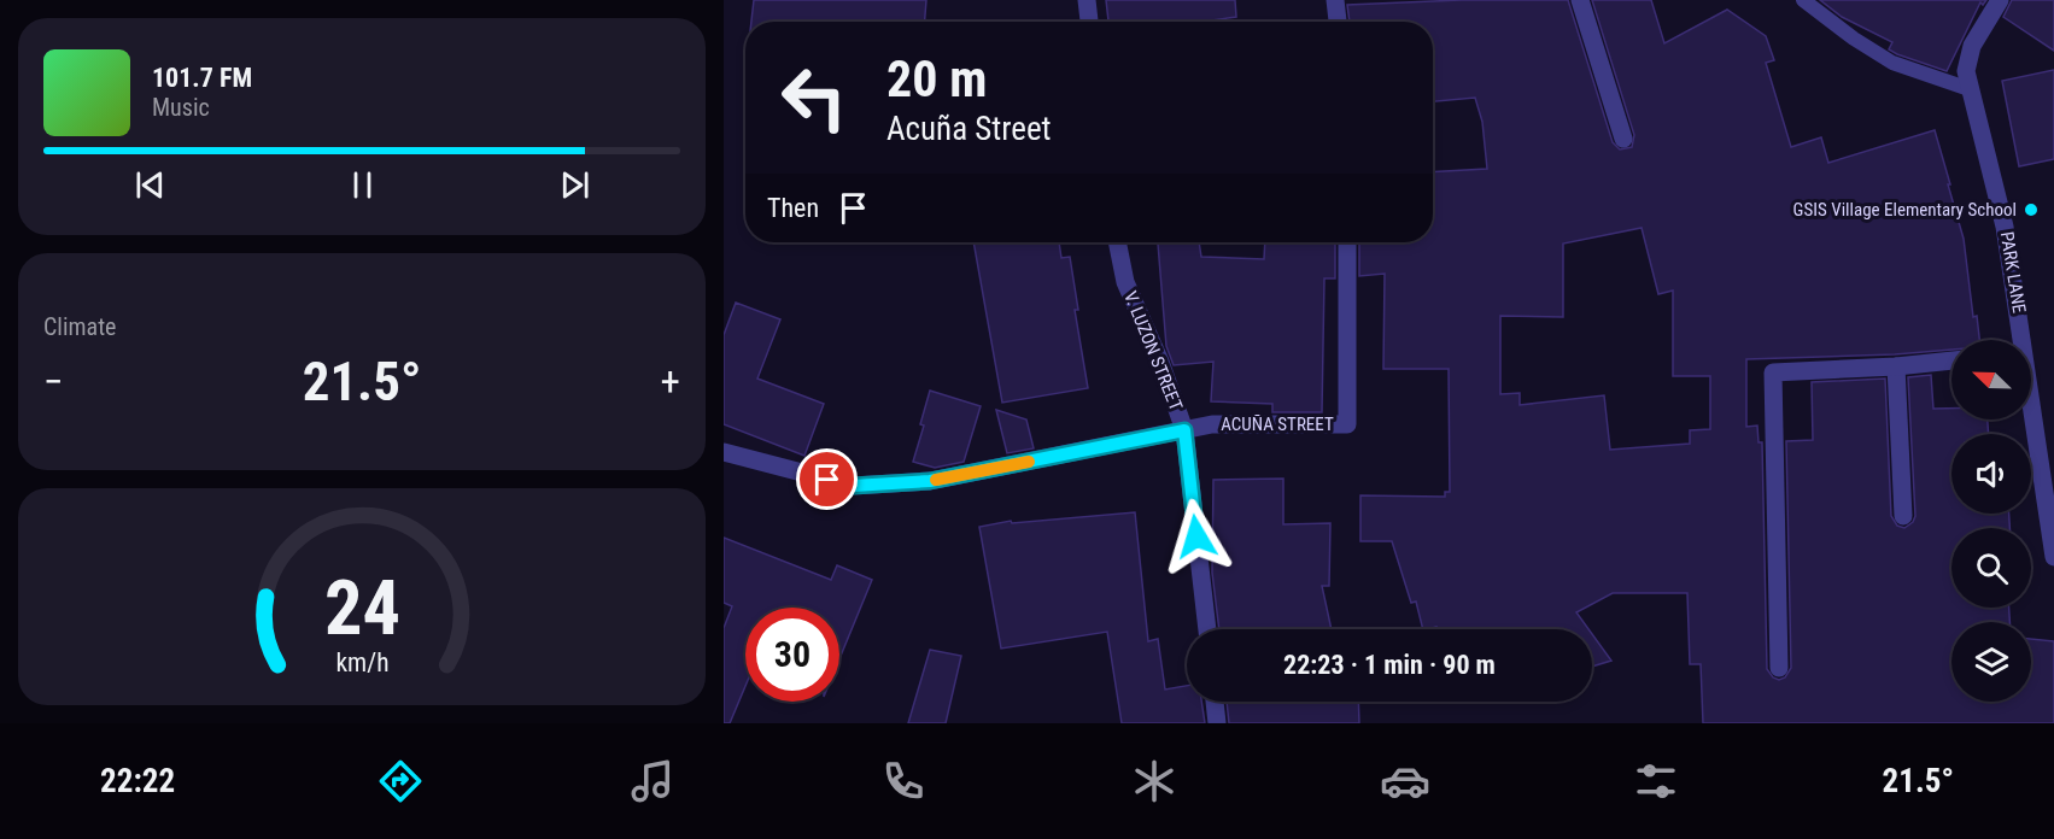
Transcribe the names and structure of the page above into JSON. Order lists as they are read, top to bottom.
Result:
{
  "streets": {
    "street": ["PARK LANE", "V. LUZON STREET", "ACUÑA STREET"]
  },
  "crossings": [
    ["V. LUZON STREET", "ACUÑA STREET"]
  ],
  "places": ["GSIS Village Elementary School"],
  "north": "top left",
  "page": {
    "turn": ["20 m", "Acuña Street"],
    "song": ["101.7 FM", "Music"],
    "then": "Then",
    "tile": "Climate",
    "heat": ["−", "21.5°", "+"],
    "limit": "30",
    "trip": "22:23 · 1 min · 90 m",
    "tabs": ["22:22", "21.5°"],
    "gauge": ["24", "km/h"]
  }
}
